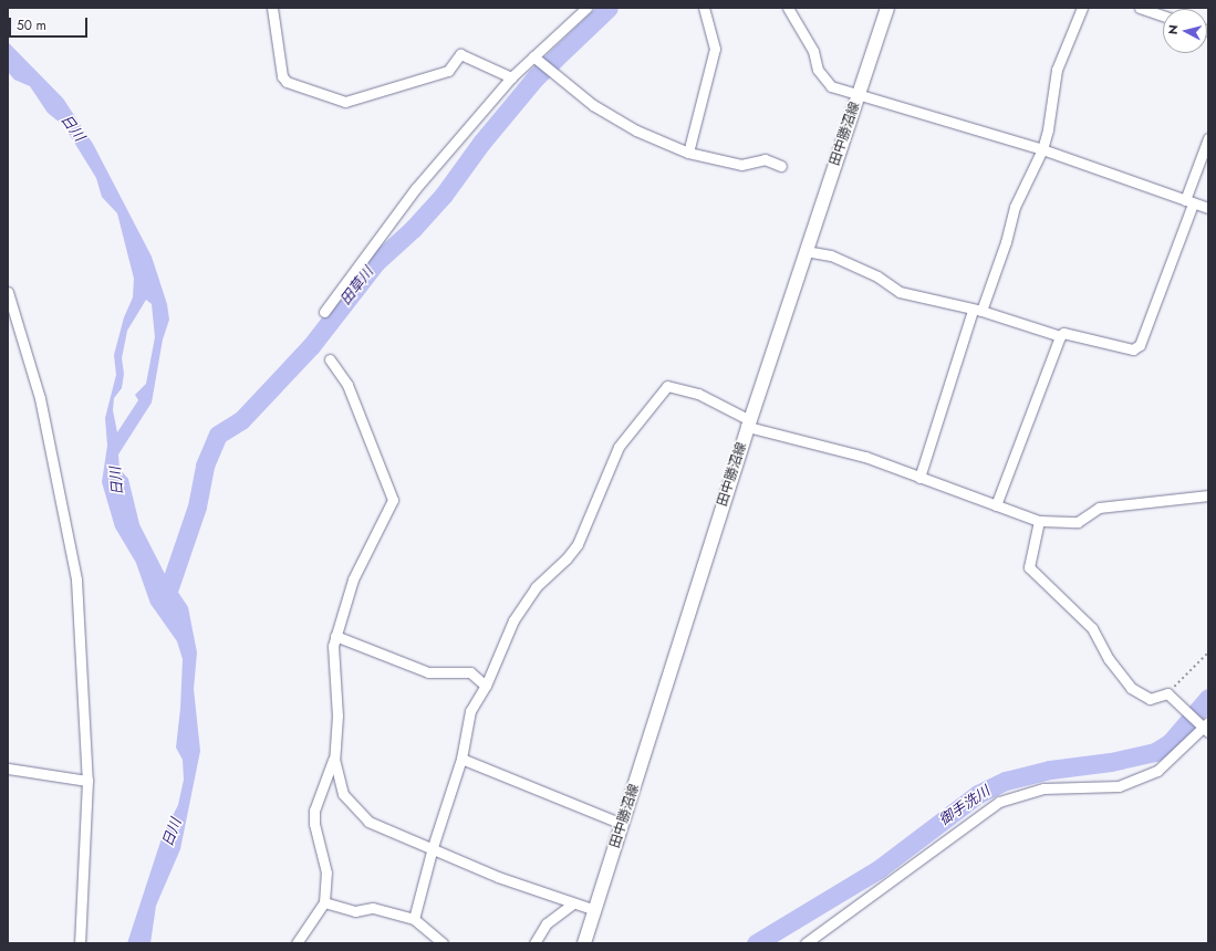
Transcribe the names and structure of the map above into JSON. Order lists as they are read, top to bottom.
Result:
{
  "streets": {
    "main road": ["田中勝沼線"]
  },
  "water": ["日川", "田草川", "御手洗川"],
  "scale_bar": "50 m",
  "north": "left"
}
